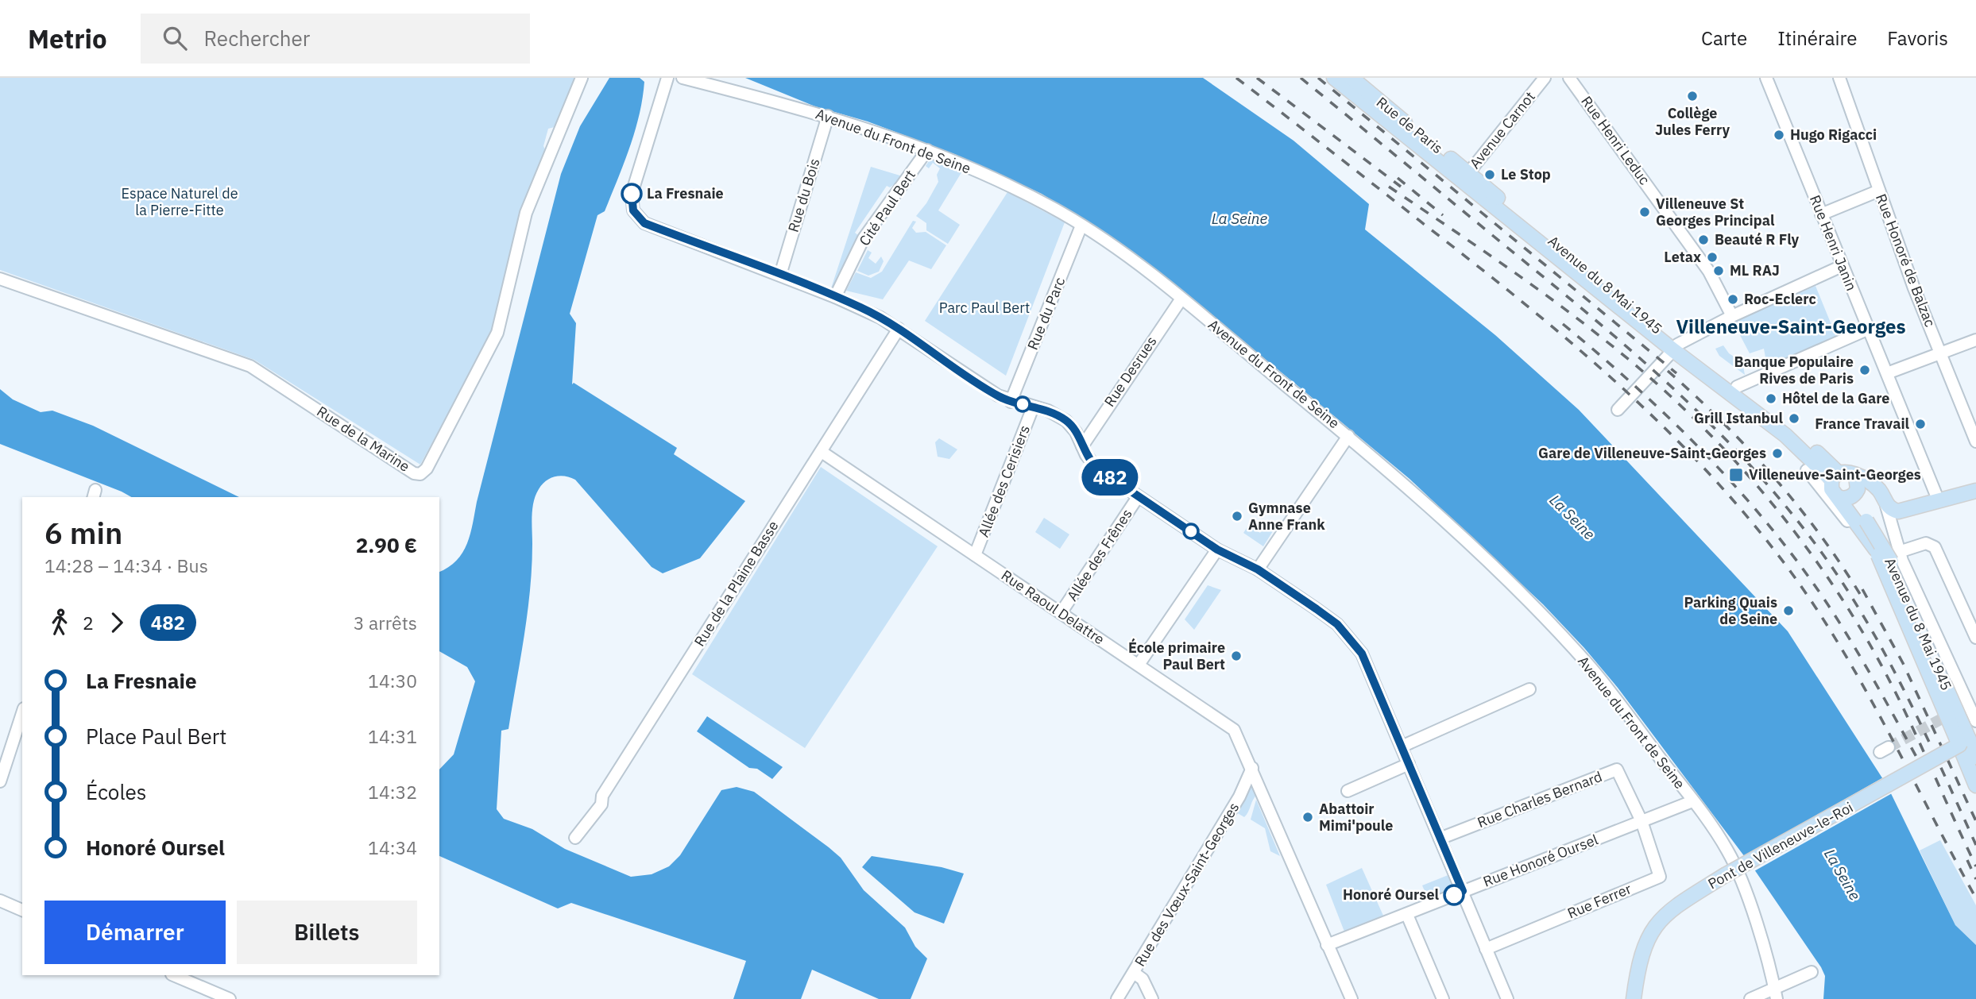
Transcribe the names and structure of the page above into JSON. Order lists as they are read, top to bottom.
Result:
{
  "streets": {
    "main road": ["Rue de Paris", "Avenue du 8 Mai 1945", "Pont de Villeneuve-le-Roi"],
    "street": [
      "Avenue Carnot",
      "Rue Henri Leduc",
      "Avenue du Front de Seine",
      "Rue du Bois",
      "Cité Paul Bert",
      "Rue Henri Janin",
      "Rue Honoré de Balzac",
      "Rue du Parc",
      "Rue Desrues",
      "Rue de la Marine",
      "Allée des Cerisiers",
      "Allée des Frênes",
      "Rue de la Plaine Basse",
      "Rue Raoul Delattre",
      "Rue Charles Bernard",
      "Rue Honoré Oursel",
      "Rue des Vœux-Saint-Georges",
      "Rue Ferrer"
    ]
  },
  "crossings": [
    ["Rue de Paris", "Avenue Carnot"],
    ["Rue de Paris", "Avenue du 8 Mai 1945"],
    ["Avenue Carnot", "Avenue du 8 Mai 1945"],
    ["Avenue du Front de Seine", "Rue du Bois"],
    ["Avenue du Front de Seine", "Cité Paul Bert"],
    ["Avenue du Front de Seine", "Rue du Parc"],
    ["Avenue du Front de Seine", "Rue Desrues"],
    ["Avenue du Front de Seine", "Rue Honoré Oursel"],
    ["Avenue du 8 Mai 1945", "Pont de Villeneuve-le-Roi"],
    ["Allée des Cerisiers", "Rue Raoul Delattre"],
    ["Allée des Frênes", "Rue Raoul Delattre"],
    ["Rue de la Plaine Basse", "Rue Raoul Delattre"],
    ["Rue Raoul Delattre", "Rue Honoré Oursel"],
    ["Rue Raoul Delattre", "Rue des Vœux-Saint-Georges"],
    ["Rue Charles Bernard", "Rue Honoré Oursel"],
    ["Rue Charles Bernard", "Rue Ferrer"],
    ["Rue Honoré Oursel", "Rue Ferrer"]
  ],
  "districts": ["Villeneuve-Saint-Georges"],
  "water": ["La Seine"],
  "parks": ["Espace Naturel de la Pierre-Fitte", "Parc Paul Bert"],
  "places": {
    "other": [
      "Collège Jules Ferry",
      "Hugo Rigacci",
      "Le Stop",
      "La Fresnaie",
      "Villeneuve St Georges Principal",
      "Beauté R Fly",
      "Letax",
      "ML RAJ",
      "Roc-Eclerc",
      "Banque Populaire Rives de Paris",
      "Hôtel de la Gare",
      "Grill Istanbul",
      "France Travail",
      "Gare de Villeneuve-Saint-Georges",
      "Gymnase Anne Frank",
      "Parking Quais de Seine",
      "École primaire Paul Bert",
      "Abattoir Mimi'poule",
      "Honoré Oursel"
    ],
    "transit": ["Villeneuve-Saint-Georges"]
  },
  "lines": ["bus line 482"],
  "page": {
    "header": "Metrio",
    "search": "Rechercher",
    "nav": ["Carte", "Itinéraire", "Favoris"],
    "on_map": "482",
    "heading": ["6 min", "14:28 – 14:34 · Bus", "2.90 €"],
    "legs": ["2", "482", "3 arrêts"],
    "list": [
      {
        "name": "La Fresnaie",
        "value": "14:30"
      },
      {
        "name": "Place Paul Bert",
        "value": "14:31"
      },
      {
        "name": "Écoles",
        "value": "14:32"
      },
      {
        "name": "Honoré Oursel",
        "value": "14:34"
      }
    ],
    "buttons": ["Démarrer", "Billets"]
  }
}
